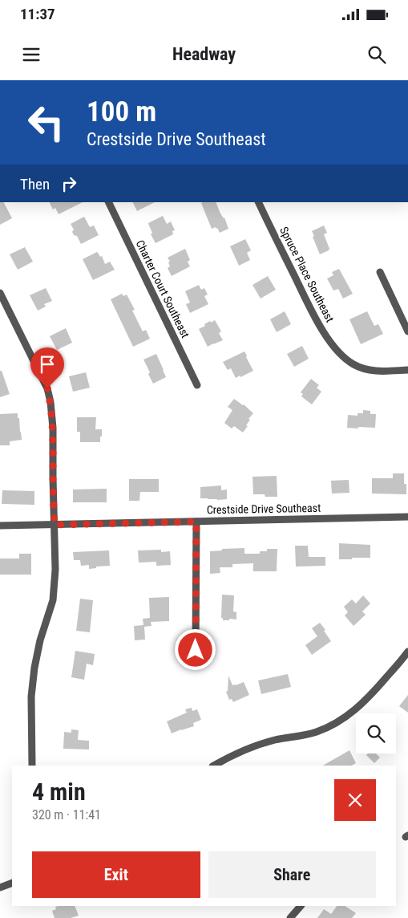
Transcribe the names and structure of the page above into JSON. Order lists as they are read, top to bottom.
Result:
{
  "streets": {
    "street": ["Spruce Place Southeast", "Charter Court Southeast", "Crestside Drive Southeast"]
  },
  "page": {
    "status": "11:37",
    "header": "Headway",
    "turn": ["100 m", "Crestside Drive Southeast"],
    "then": "Then",
    "heading": ["4 min", "320 m · 11:41"],
    "buttons": ["Exit", "Share"]
  }
}
